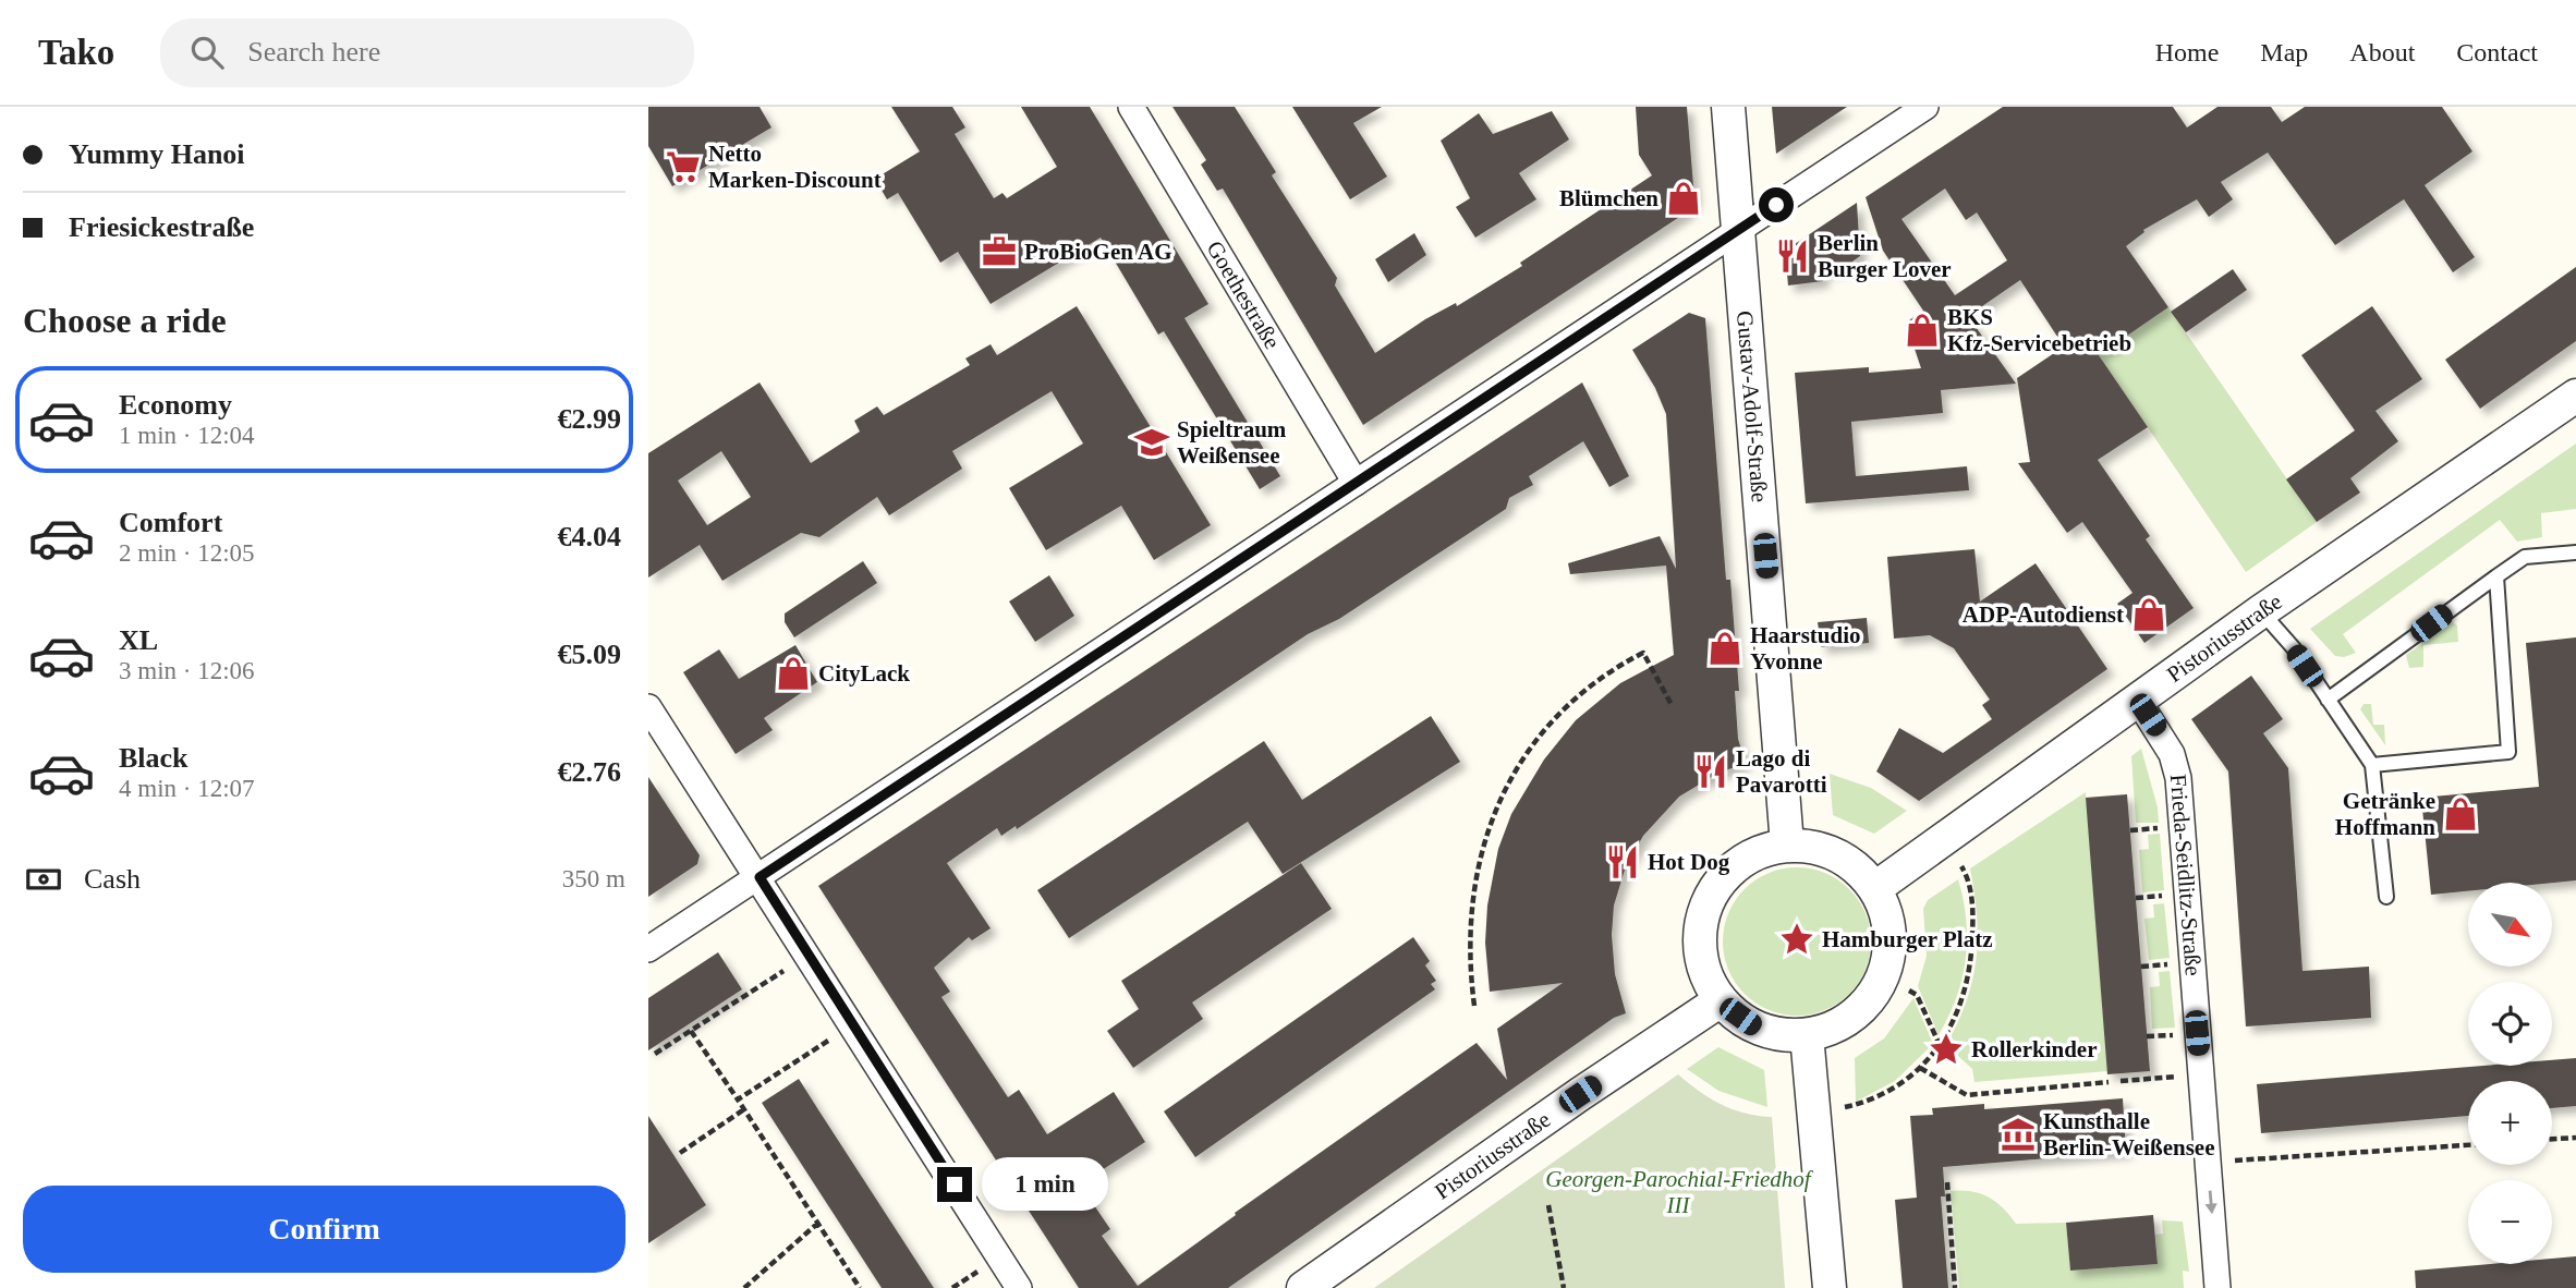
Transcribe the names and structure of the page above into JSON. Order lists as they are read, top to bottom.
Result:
{
  "streets": {
    "street": [
      "Goethestraße",
      "Gustav-Adolf-Straße",
      "Pistoriusstraße",
      "Frieda-Seidlitz-Straße"
    ]
  },
  "crossings": [
    ["Gustav-Adolf-Straße", "Pistoriusstraße"],
    ["Pistoriusstraße", "Frieda-Seidlitz-Straße"]
  ],
  "parks": ["Georgen-Parochial-Friedhof III"],
  "places": {
    "supermarket": ["Netto Marken-Discount"],
    "shop": [
      "Blümchen",
      "BKS Kfz-Servicebetrieb",
      "ADP-Autodienst",
      "Haarstudio Yvonne",
      "CityLack",
      "Getränke Hoffmann"
    ],
    "office": ["ProBioGen AG"],
    "restaurant": ["Berlin Burger Lover", "Lago di Pavarotti", "Hot Dog"],
    "school or university": ["Spieltraum Weißensee"],
    "place": ["Hamburger Platz", "Rollerkinder"],
    "museum": ["Kunsthalle Berlin-Weißensee"]
  },
  "north": "bottom right",
  "page": {
    "header": "Tako",
    "search": "Search here",
    "nav": [
      "Home",
      "Map",
      "About",
      "Contact"
    ],
    "banner": ["Yummy Hanoi", "Friesickestraße"],
    "heading": "Choose a ride",
    "list": [
      {
        "name": "Economy",
        "note": "1 min · 12:04",
        "value": "€2.99"
      },
      {
        "name": "Comfort",
        "note": "2 min · 12:05",
        "value": "€4.04"
      },
      {
        "name": "XL",
        "note": "3 min · 12:06",
        "value": "€5.09"
      },
      {
        "name": "Black",
        "note": "4 min · 12:07",
        "value": "€2.76"
      }
    ],
    "pay": ["Cash", "350 m"],
    "map_buttons": ["+", "−"],
    "bubble": "1 min",
    "buttons": "Confirm"
  }
}
